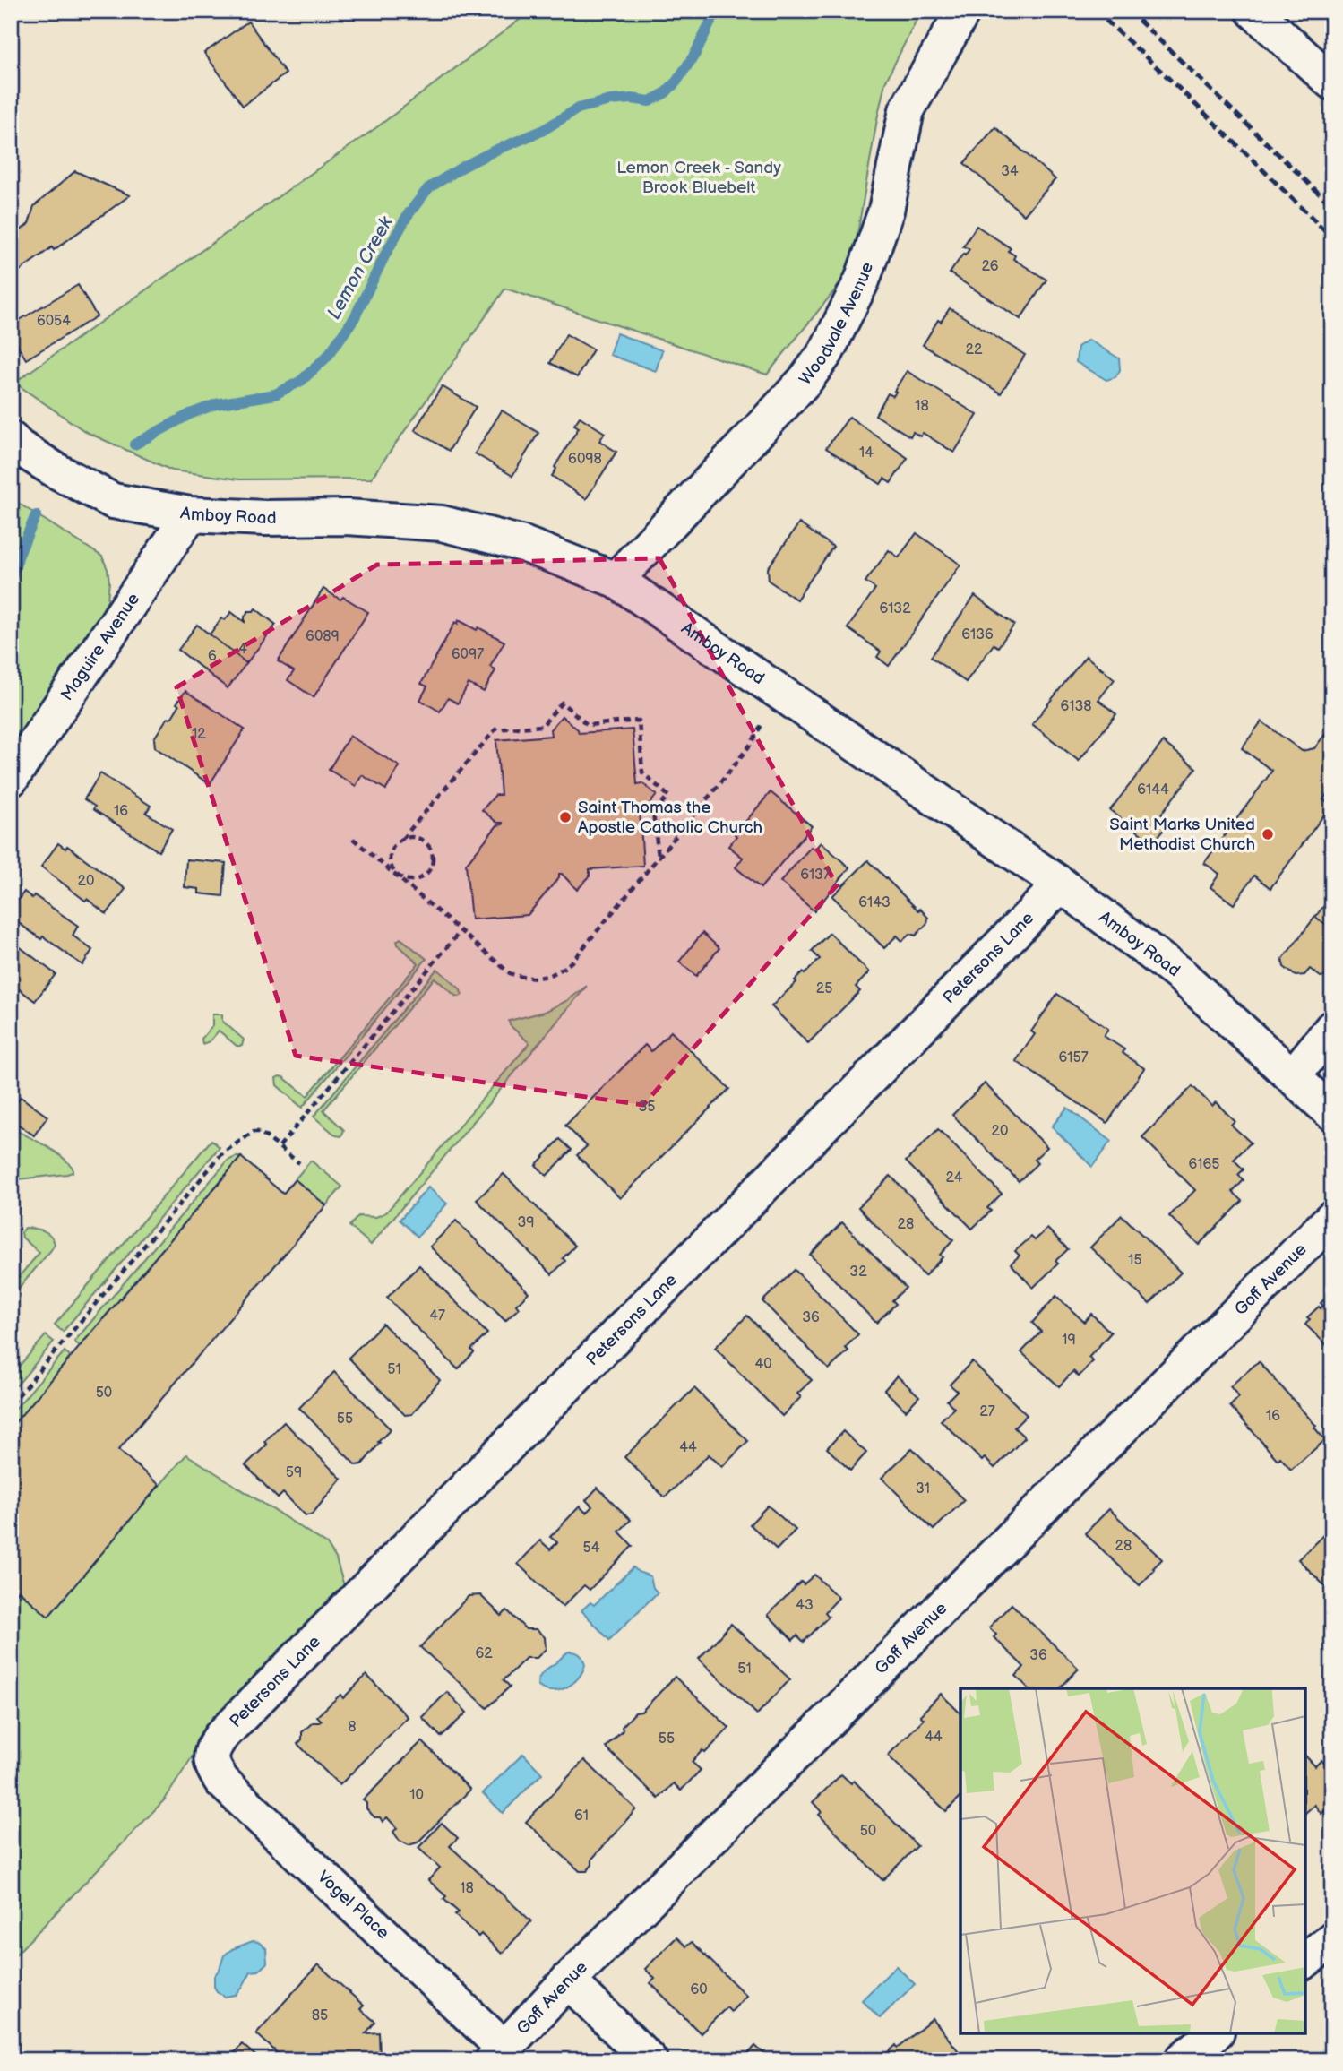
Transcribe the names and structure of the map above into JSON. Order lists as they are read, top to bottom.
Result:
{
  "streets": {
    "street": [
      "Woodvale Avenue",
      "Amboy Road",
      "Maguire Avenue",
      "Petersons Lane",
      "Goff Avenue",
      "Vogel Place"
    ]
  },
  "crossings": [
    ["Woodvale Avenue", "Amboy Road"],
    ["Amboy Road", "Maguire Avenue"],
    ["Amboy Road", "Petersons Lane"],
    ["Petersons Lane", "Vogel Place"],
    ["Goff Avenue", "Vogel Place"]
  ],
  "water": ["Lemon Creek"],
  "parks": ["Lemon Creek - Sandy Brook Bluebelt"],
  "places": ["Saint Thomas the Apostle Catholic Church", "Saint Marks United Methodist Church"],
  "house_numbers": [
    "34",
    "26",
    "6054",
    "22",
    "18",
    "14",
    "6098",
    "6132",
    "6136",
    "6089",
    "4",
    "6097",
    "6",
    "6138",
    "12",
    "6144",
    "16",
    "6137",
    "20",
    "6143",
    "25",
    "6157",
    "35",
    "20",
    "6165",
    "24",
    "39",
    "28",
    "15",
    "32",
    "47",
    "36",
    "19",
    "40",
    "51",
    "50",
    "27",
    "16",
    "55",
    "44",
    "59",
    "31",
    "28",
    "54",
    "43",
    "62",
    "36",
    "51",
    "8",
    "44",
    "55",
    "10",
    "61",
    "50",
    "18",
    "60",
    "85"
  ]
}
